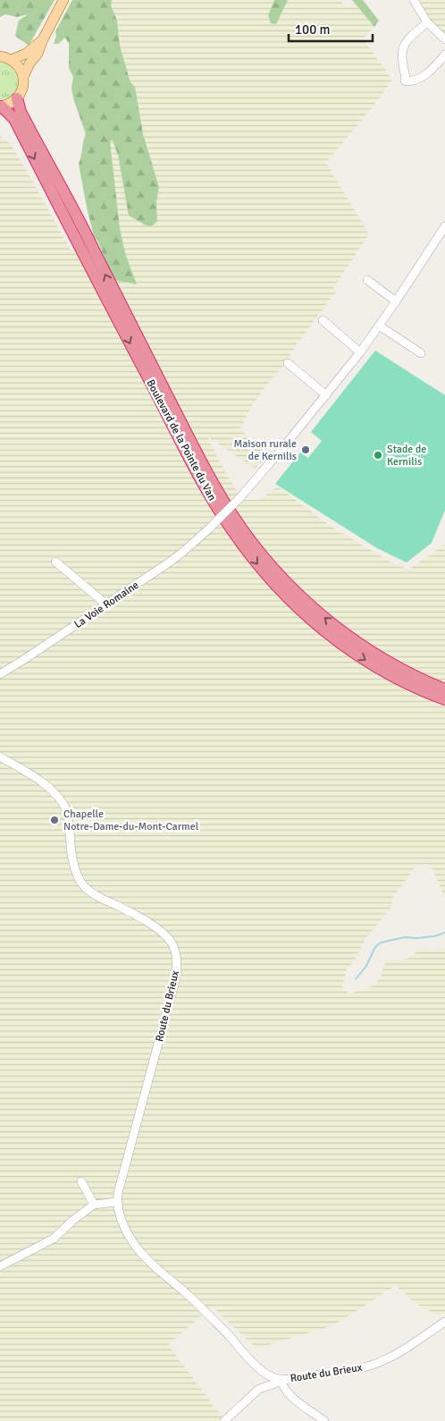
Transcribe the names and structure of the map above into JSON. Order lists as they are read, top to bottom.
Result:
{
  "streets": {
    "highway": ["Boulevard de la Pointe du Van"],
    "street": ["La Voie Romaine", "Route du Brieux"]
  },
  "places": ["Maison rurale de Kernilis", "Stade de Kernilis", "Chapelle Notre-Dame-du-Mont-Carmel"],
  "scale_bar": "100 m"
}
